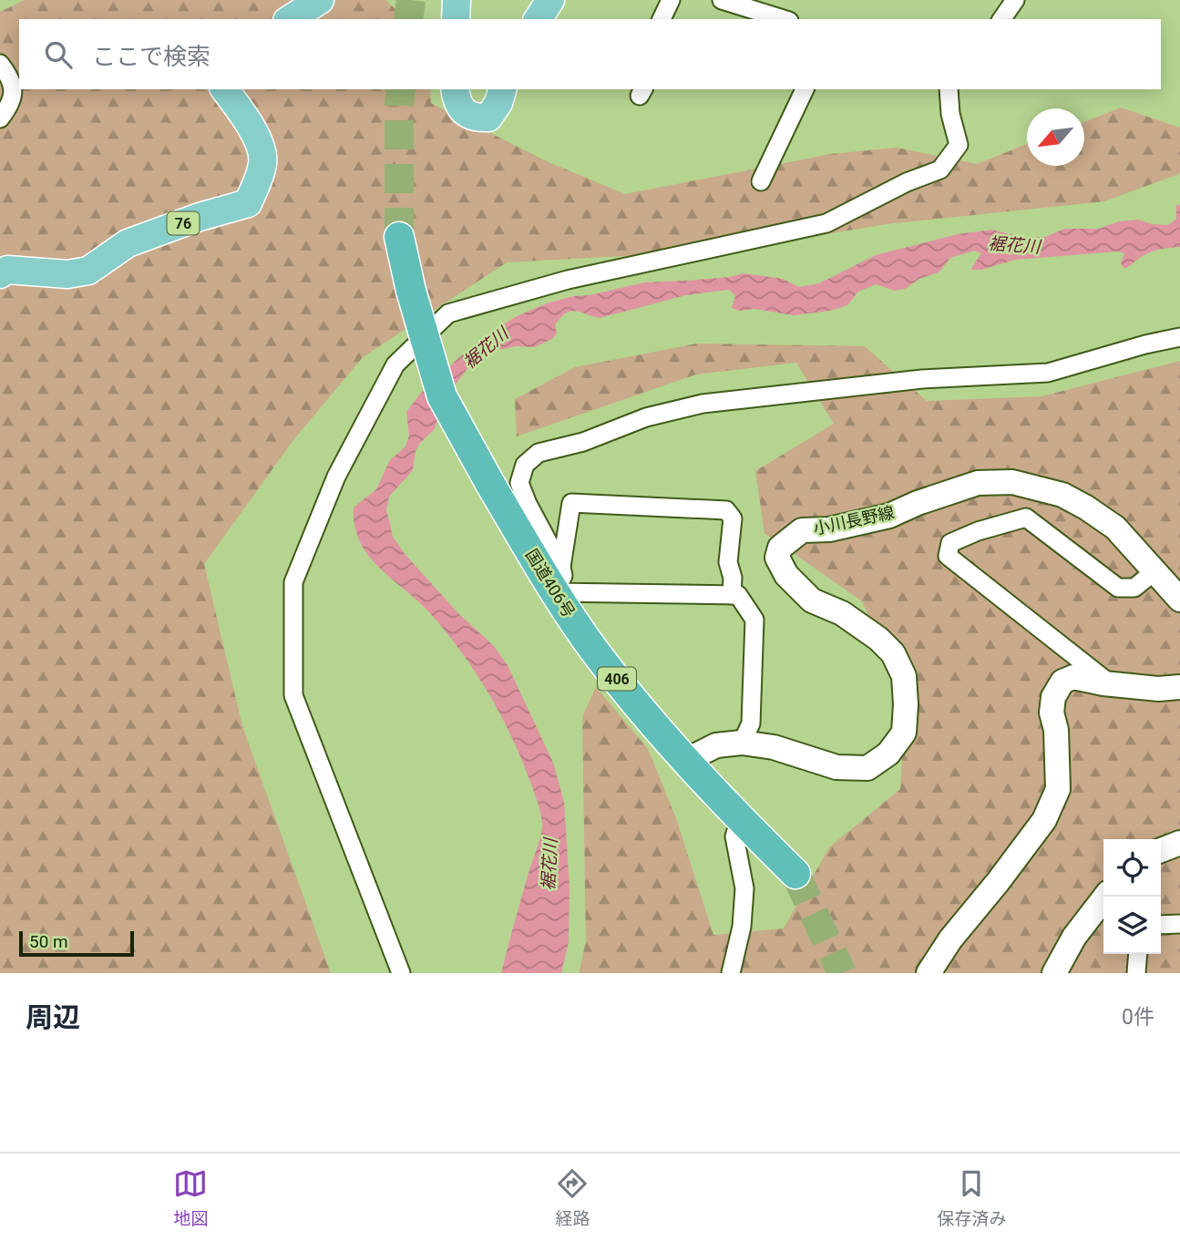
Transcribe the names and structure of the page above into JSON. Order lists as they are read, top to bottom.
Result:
{
  "streets": {
    "highway": ["国道406号", "406"],
    "main road": ["76", "小川長野線"]
  },
  "crossings": [
    ["小川長野線", "国道406号"]
  ],
  "water": ["裾花川"],
  "scale_bar": "50 m",
  "north": "bottom left",
  "page": {
    "search": "ここで検索",
    "scale": "50 m",
    "heading": ["周辺", "0件"],
    "nav": ["地図", "経路", "保存済み"]
  }
}
